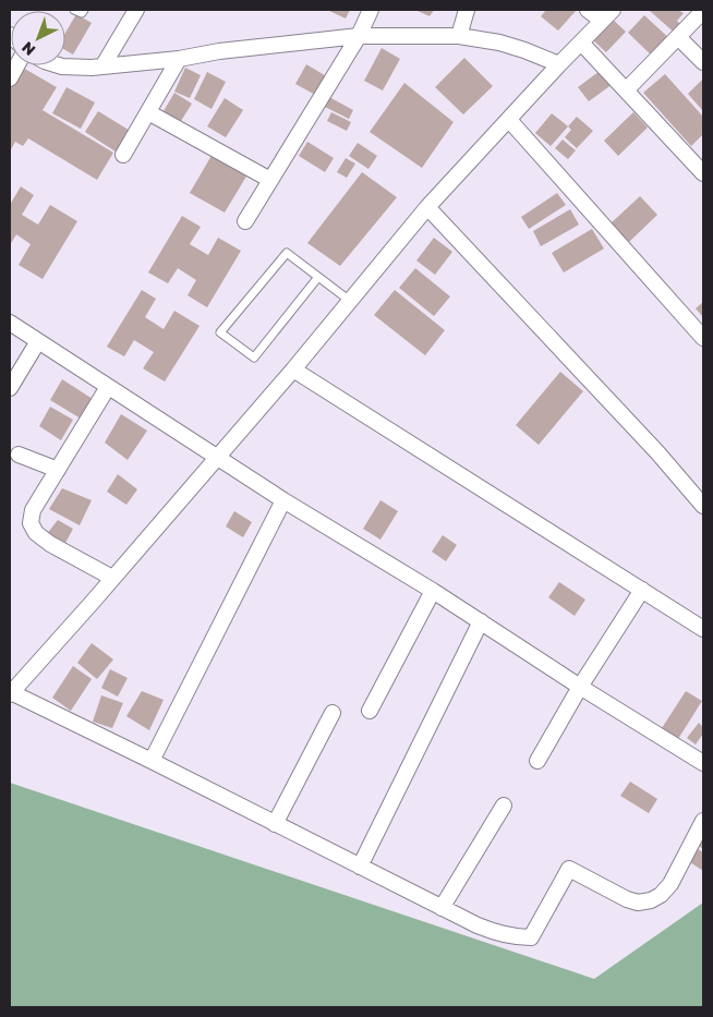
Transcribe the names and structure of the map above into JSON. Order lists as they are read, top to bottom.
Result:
{
  "north": "bottom left"
}
